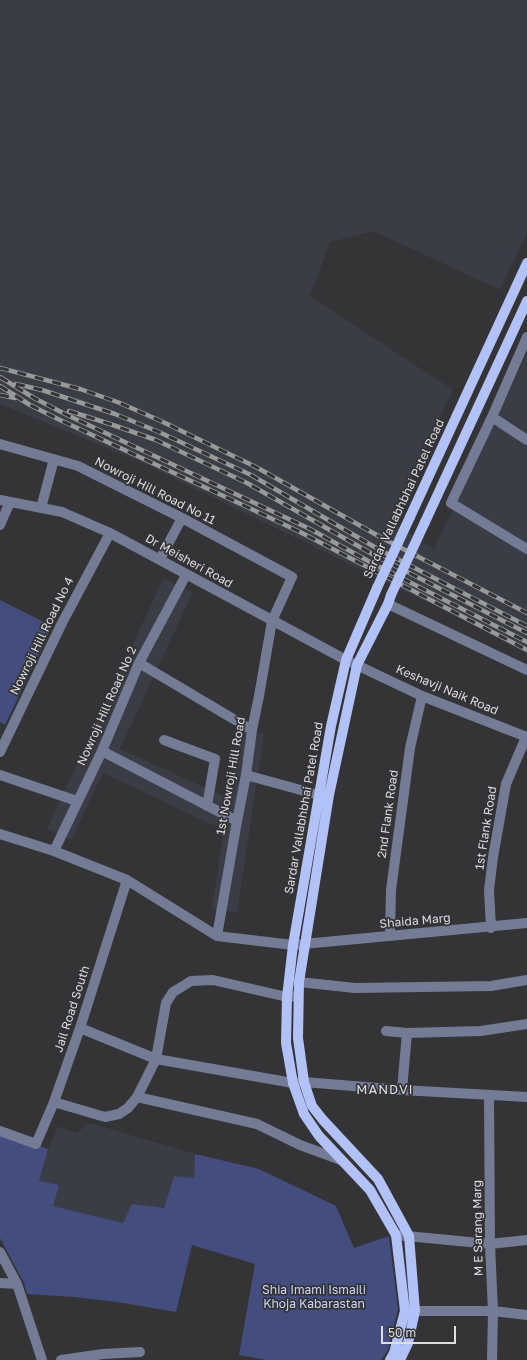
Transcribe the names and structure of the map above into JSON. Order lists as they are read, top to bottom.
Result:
{
  "streets": {
    "main road": ["Sardar Vallabhbhai Patel Road"],
    "street": [
      "Nowroji Hill Road No 11",
      "Dr Meisheri Road",
      "Nowroji Hill Road No 4",
      "Keshavji Naik Road",
      "Nowroji Hill Road No 2",
      "1st Nowroji Hill Road",
      "2nd Flank Road",
      "1st Flank Road",
      "Shaida Marg",
      "Jail Road South",
      "M E Sarang Marg"
    ]
  },
  "crossings": [
    ["Nowroji Hill Road No 11", "1st Nowroji Hill Road"],
    ["Sardar Vallabhbhai Patel Road", "Dr Meisheri Road"],
    ["Sardar Vallabhbhai Patel Road", "Keshavji Naik Road"],
    ["Sardar Vallabhbhai Patel Road", "Shaida Marg"],
    ["Dr Meisheri Road", "Nowroji Hill Road No 4"],
    ["Dr Meisheri Road", "Keshavji Naik Road"],
    ["Dr Meisheri Road", "Nowroji Hill Road No 2"],
    ["Dr Meisheri Road", "1st Nowroji Hill Road"],
    ["Keshavji Naik Road", "2nd Flank Road"],
    ["Keshavji Naik Road", "1st Flank Road"],
    ["1st Nowroji Hill Road", "Shaida Marg"],
    ["2nd Flank Road", "Shaida Marg"],
    ["1st Flank Road", "Shaida Marg"]
  ],
  "districts": ["MANDVI"],
  "parks": ["Shia Imami Ismaili Khoja Kabarastan"],
  "scale_bar": "50 m"
}
